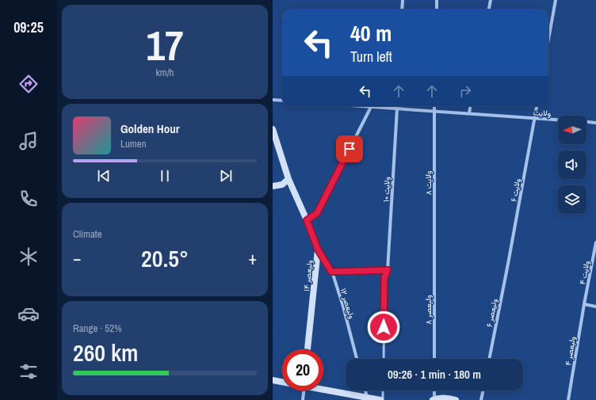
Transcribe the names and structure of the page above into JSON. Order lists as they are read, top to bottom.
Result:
{
  "streets": {
    "street": [
      "ولایت",
      "ولایت ۸",
      "ولایت ۱۰",
      "ولایت ۶",
      "ولایت ۴",
      "ولیعصر ۱۴",
      "ولیعصر ۱۲",
      "ولیعصر ۸",
      "ولیعصر ۶",
      "ولیعصر ۴"
    ]
  },
  "crossings": [
    ["ولایت", "ولایت ۸"],
    ["ولایت", "ولایت ۱۰"],
    ["ولایت", "ولایت ۶"],
    ["ولایت ۸", "ولیعصر ۸"],
    ["ولایت ۶", "ولیعصر ۶"],
    ["ولایت ۴", "ولیعصر ۴"],
    ["ولیعصر ۱۴", "ولیعصر ۱۲"]
  ],
  "north": "left",
  "page": {
    "tabs": "09:25",
    "tile": [
      ["17", "km/h"],
      "Climate",
      ["Range · 52%", "260 km"]
    ],
    "turn": ["40 m", "Turn left"],
    "song": ["Golden Hour", "Lumen"],
    "heat": ["−", "20.5°", "+"],
    "limit": "20",
    "trip": "09:26 · 1 min · 180 m"
  }
}
